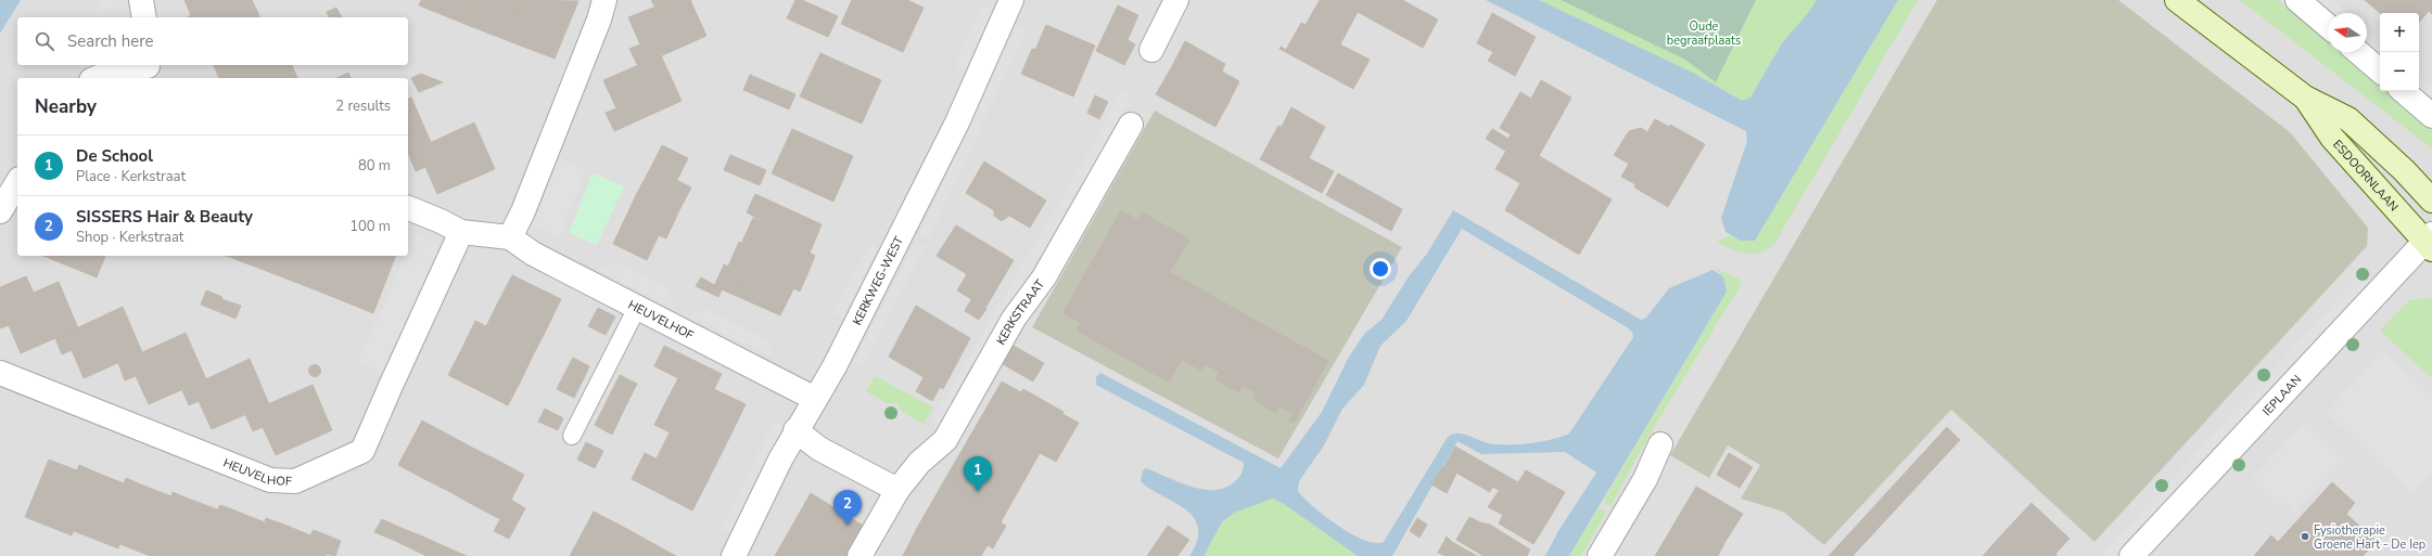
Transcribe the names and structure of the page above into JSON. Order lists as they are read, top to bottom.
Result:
{
  "streets": {
    "main road": ["ESDOORNLAAN"],
    "street": [
      "KERKWEG-WEST",
      "KERKSTRAAT",
      "HEUVELHOF",
      "IEPLAAN"
    ]
  },
  "crossings": [
    ["ESDOORNLAAN", "IEPLAAN"],
    ["KERKWEG-WEST", "HEUVELHOF"]
  ],
  "parks": ["Oude begraafplaats"],
  "places": ["Fysiotherapie Groene Hart - De Iep"],
  "north": "left",
  "page": {
    "map_buttons": ["+", "−"],
    "search": "Search here",
    "heading": ["Nearby", "2 results"],
    "list": [
      {
        "mark": "1",
        "name": "De School",
        "note": "Place · Kerkstraat",
        "value": "80 m"
      },
      {
        "mark": "2",
        "name": "SISSERS Hair & Beauty",
        "note": "Shop · Kerkstraat",
        "value": "100 m"
      }
    ],
    "pins": ["1", "2"]
  }
}
